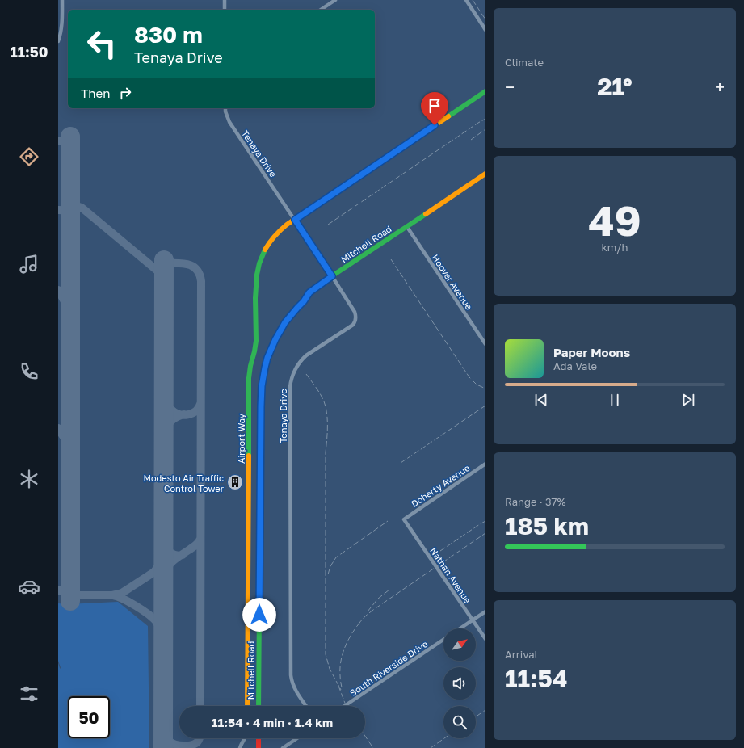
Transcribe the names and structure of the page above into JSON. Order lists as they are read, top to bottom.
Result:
{
  "streets": {
    "street": [
      "Tenaya Drive",
      "Mitchell Road",
      "Hoover Avenue",
      "Airport Way",
      "Doherty Avenue",
      "Nathan Avenue",
      "South Riverside Drive"
    ]
  },
  "crossings": [
    ["Tenaya Drive", "Mitchell Road"],
    ["Tenaya Drive", "Airport Way"],
    ["Mitchell Road", "Hoover Avenue"],
    ["Doherty Avenue", "Nathan Avenue"]
  ],
  "places": {
    "building": ["Modesto Air Traffic Control Tower"]
  },
  "north": "top right",
  "page": {
    "tabs": "11:50",
    "tile": [
      "Climate",
      ["49", "km/h"],
      ["Range · 37%", "185 km"],
      ["Arrival", "11:54"]
    ],
    "turn": ["830 m", "Tenaya Drive"],
    "heat": ["−", "21°", "+"],
    "then": "Then",
    "song": ["Paper Moons", "Ada Vale"],
    "limit": "50",
    "trip": "11:54 · 4 min · 1.4 km"
  }
}
